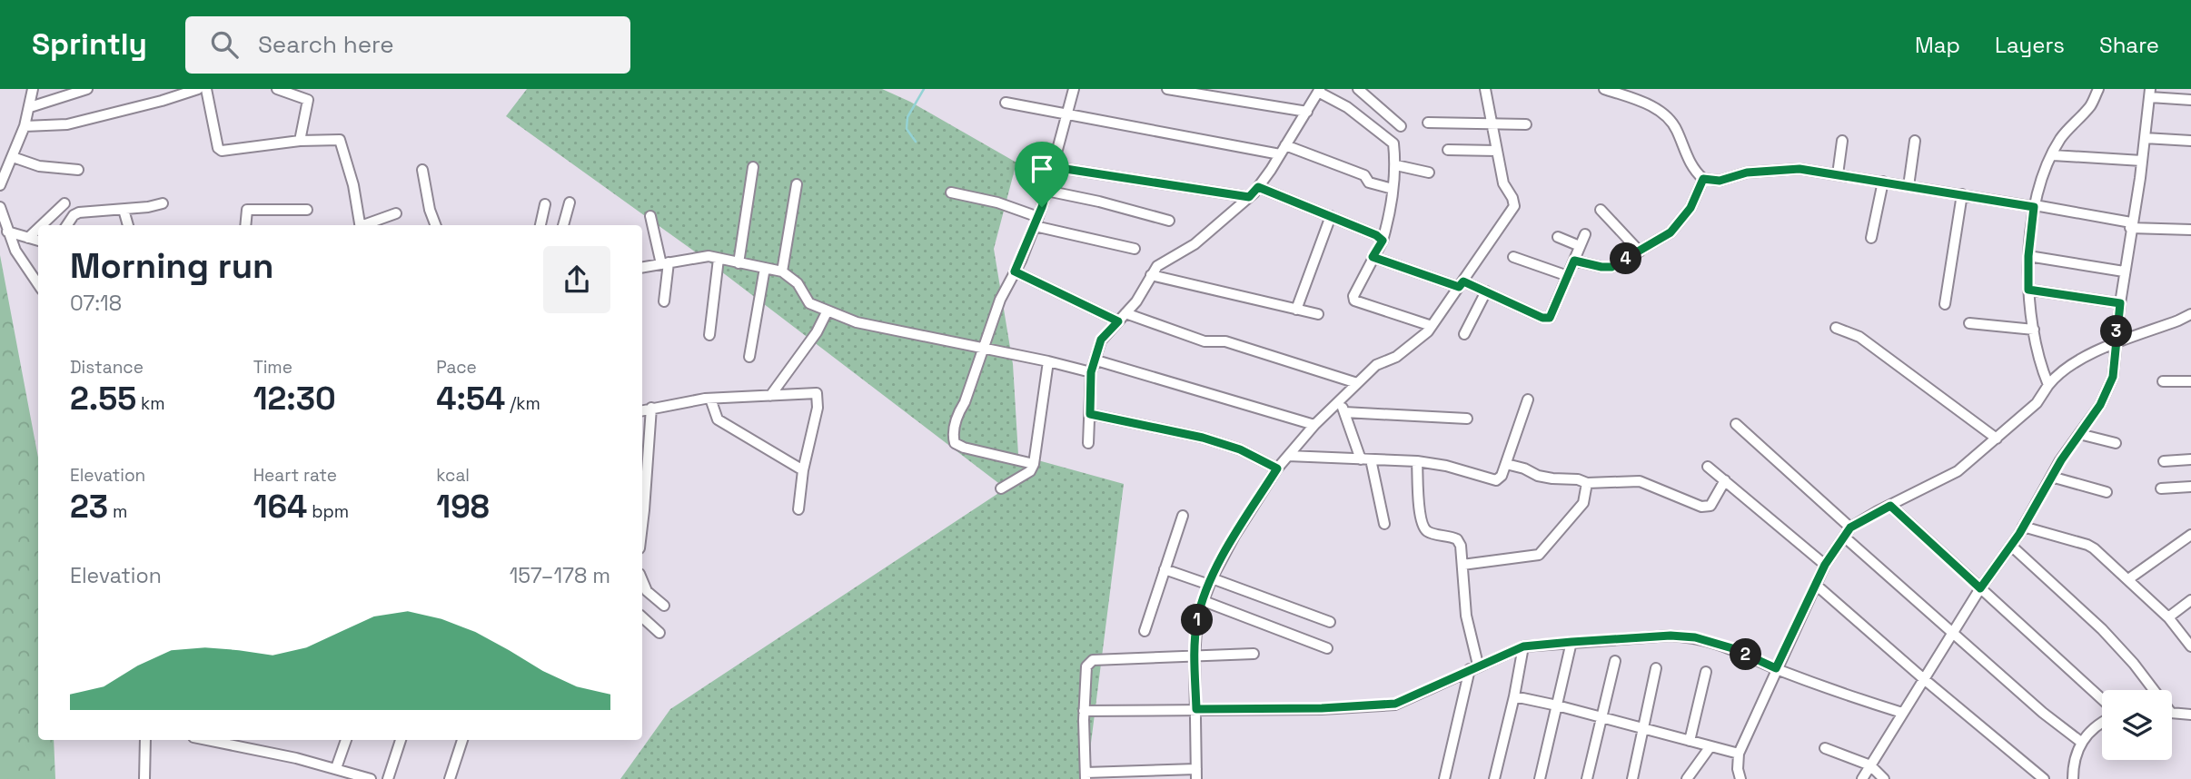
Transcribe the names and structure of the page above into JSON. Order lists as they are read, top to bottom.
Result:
{
  "page": {
    "header": "Sprintly",
    "search": "Search here",
    "nav": ["Map", "Layers", "Share"],
    "heading": ["Morning run", "07:18"],
    "pins": [
      "4",
      "3",
      "1",
      "2"
    ],
    "stats": [
      ["Distance", "2.55 km"],
      ["Time", "12:30"],
      ["Pace", "4:54 /km"],
      ["Elevation", "23 m"],
      ["Heart rate", "164 bpm"],
      ["kcal", "198"]
    ],
    "chart": ["Elevation", "157–178 m"]
  }
}
